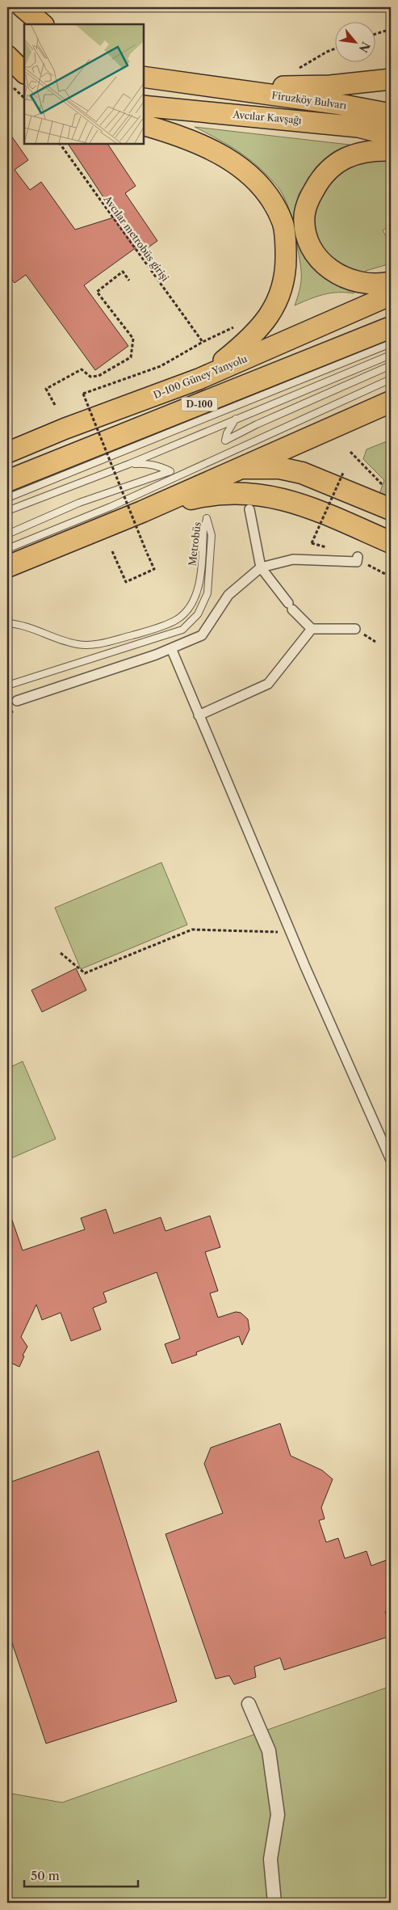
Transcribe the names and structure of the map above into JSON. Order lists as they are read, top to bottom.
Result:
{
  "streets": {
    "highway": ["D-100"],
    "main road": ["Firuzköy Bulvarı", "Avcılar Kavşağı", "D-100 Güney Yanyolu"],
    "lane": ["Metrobüs"],
    "path": ["Avcılar metrobüs girişi"]
  },
  "scale_bar": "50 m",
  "north": "bottom right"
}
